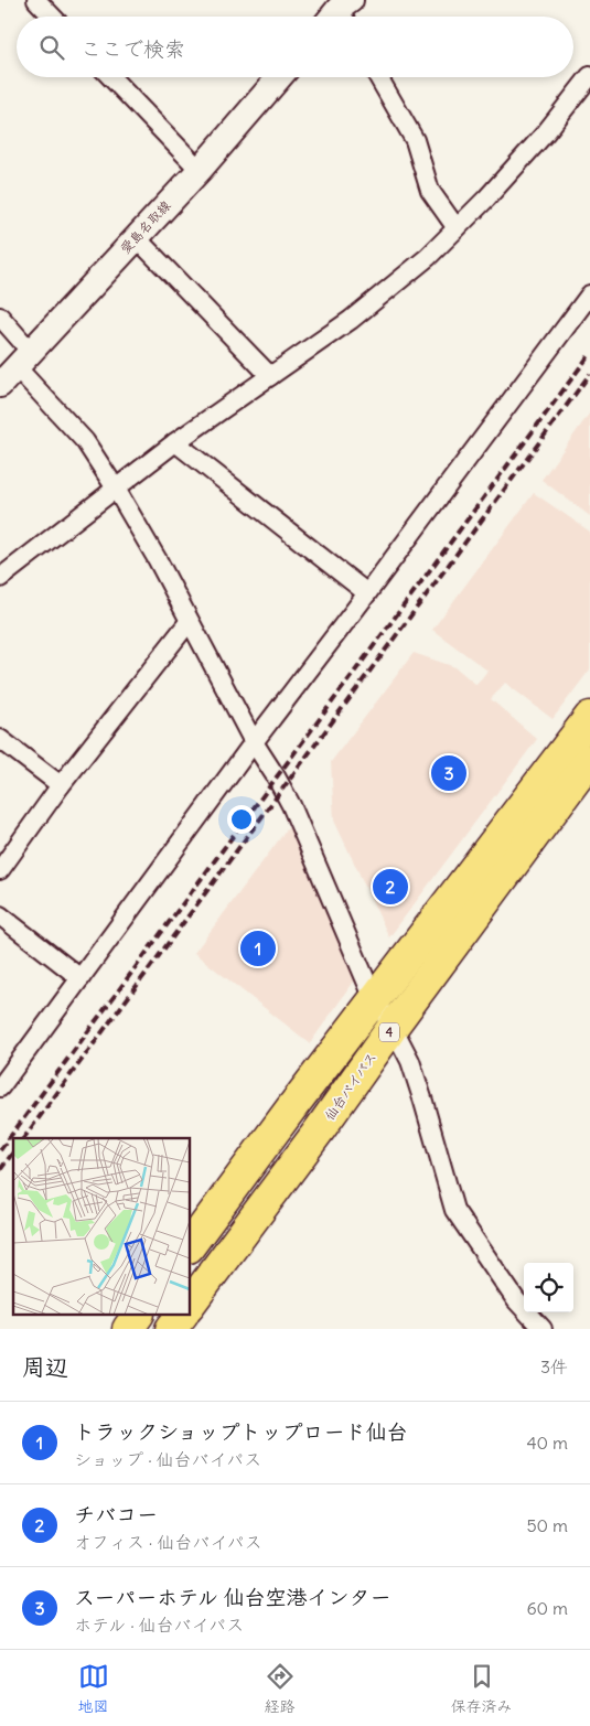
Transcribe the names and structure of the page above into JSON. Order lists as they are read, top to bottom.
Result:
{
  "streets": {
    "highway": ["4", "仙台バイパス"],
    "main road": ["愛島名取線"]
  },
  "page": {
    "search": "ここで検索",
    "pins": ["3", "2", "1"],
    "heading": ["周辺", "3件"],
    "list": [
      {
        "mark": "1",
        "name": "トラックショップトップロード仙台",
        "note": "ショップ · 仙台バイパス",
        "value": "40 m"
      },
      {
        "mark": "2",
        "name": "チバコー",
        "note": "オフィス · 仙台バイパス",
        "value": "50 m"
      },
      {
        "mark": "3",
        "name": "スーパーホテル 仙台空港インター",
        "note": "ホテル · 仙台バイパス",
        "value": "60 m"
      }
    ],
    "nav": ["地図", "経路", "保存済み"]
  }
}
